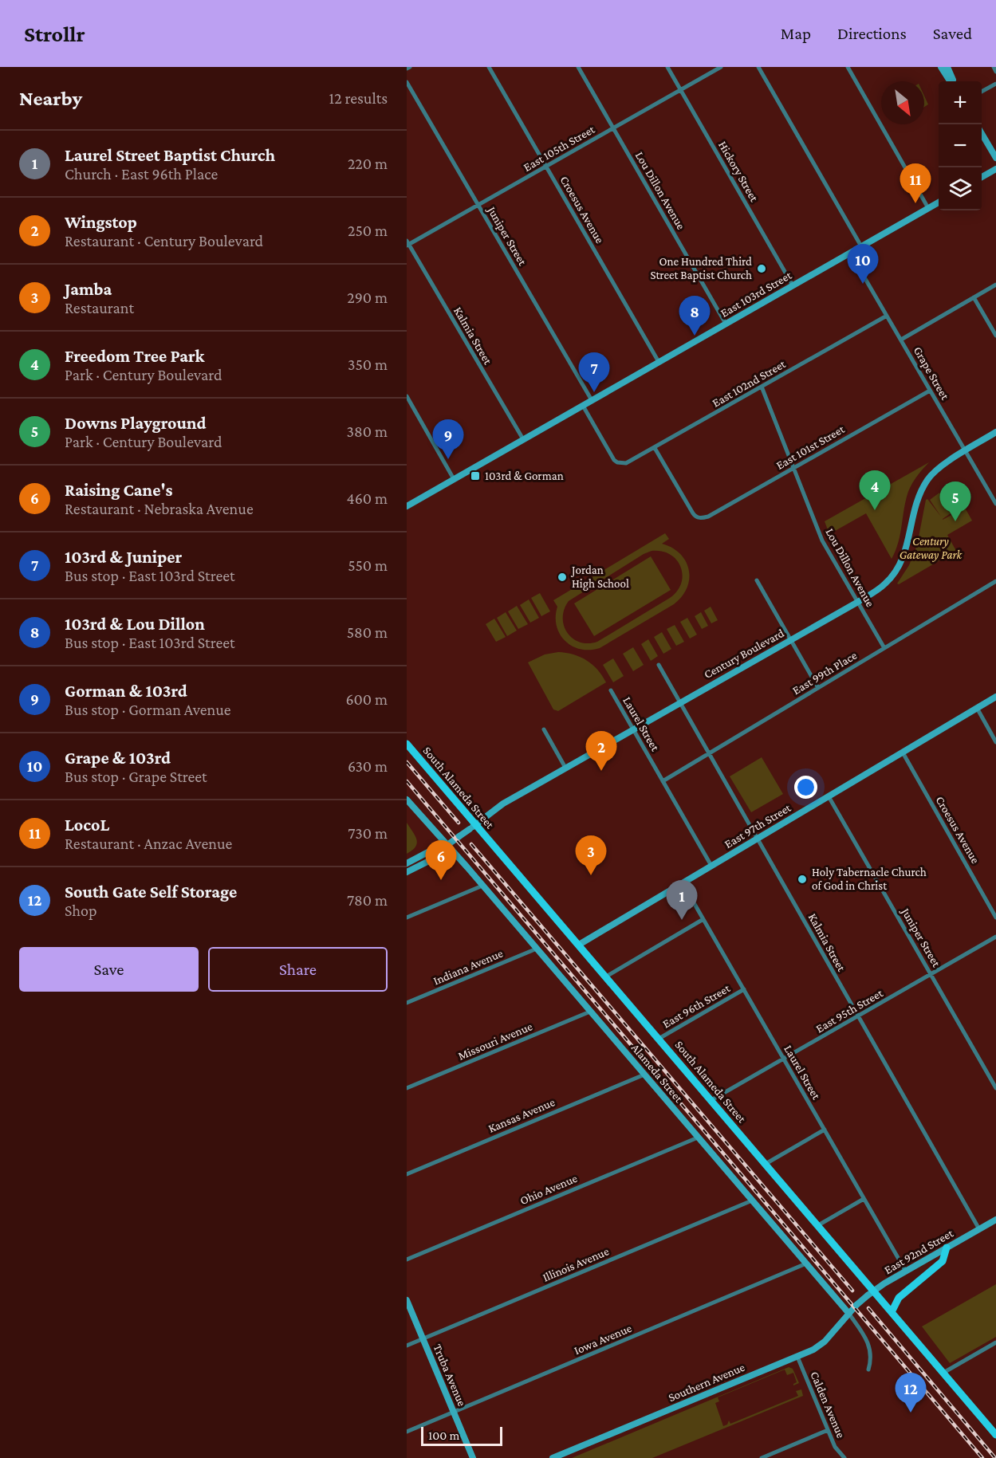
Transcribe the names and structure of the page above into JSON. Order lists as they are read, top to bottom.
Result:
{
  "streets": {
    "main road": ["South Alameda Street"],
    "street": [
      "East 105th Street",
      "Hickory Street",
      "Lou Dillon Avenue",
      "Croesus Avenue",
      "Juniper Street",
      "East 103rd Street",
      "Kalmia Street",
      "Grape Street",
      "East 102nd Street",
      "East 101st Street",
      "Century Boulevard",
      "East 99th Place",
      "Laurel Street",
      "East 97th Street",
      "Indiana Avenue",
      "East 96th Street",
      "East 95th Street",
      "Missouri Avenue",
      "Alameda Street",
      "Kansas Avenue",
      "Ohio Avenue",
      "East 92nd Street",
      "Illinois Avenue",
      "Iowa Avenue",
      "Truba Avenue",
      "Southern Avenue",
      "Calden Avenue"
    ]
  },
  "crossings": [
    ["East 105th Street", "Hickory Street"],
    ["East 105th Street", "Lou Dillon Avenue"],
    ["East 105th Street", "Croesus Avenue"],
    ["East 105th Street", "Juniper Street"],
    ["East 105th Street", "Kalmia Street"],
    ["Hickory Street", "East 103rd Street"],
    ["Lou Dillon Avenue", "East 103rd Street"],
    ["Lou Dillon Avenue", "East 102nd Street"],
    ["Lou Dillon Avenue", "East 101st Street"],
    ["Lou Dillon Avenue", "Century Boulevard"],
    ["Lou Dillon Avenue", "East 99th Place"],
    ["Croesus Avenue", "East 103rd Street"],
    ["Croesus Avenue", "East 97th Street"],
    ["Juniper Street", "East 103rd Street"],
    ["Juniper Street", "East 97th Street"],
    ["Juniper Street", "East 95th Street"],
    ["East 103rd Street", "Kalmia Street"],
    ["East 103rd Street", "Grape Street"],
    ["East 103rd Street", "East 102nd Street"],
    ["Kalmia Street", "Century Boulevard"],
    ["Kalmia Street", "East 99th Place"],
    ["Kalmia Street", "East 97th Street"],
    ["Kalmia Street", "East 95th Street"],
    ["Kalmia Street", "East 92nd Street"],
    ["Grape Street", "East 102nd Street"],
    ["Grape Street", "East 101st Street"],
    ["Grape Street", "Century Boulevard"],
    ["East 102nd Street", "East 101st Street"],
    ["Century Boulevard", "Laurel Street"],
    ["Century Boulevard", "South Alameda Street"],
    ["Century Boulevard", "Alameda Street"],
    ["East 99th Place", "Laurel Street"],
    ["Laurel Street", "East 97th Street"],
    ["Laurel Street", "East 96th Street"],
    ["Laurel Street", "East 95th Street"],
    ["Laurel Street", "East 92nd Street"],
    ["South Alameda Street", "East 97th Street"],
    ["South Alameda Street", "East 96th Street"],
    ["South Alameda Street", "East 95th Street"],
    ["South Alameda Street", "East 92nd Street"],
    ["Indiana Avenue", "Alameda Street"],
    ["Missouri Avenue", "Alameda Street"],
    ["Alameda Street", "Kansas Avenue"],
    ["Alameda Street", "Ohio Avenue"],
    ["Alameda Street", "Illinois Avenue"],
    ["Alameda Street", "Iowa Avenue"],
    ["Alameda Street", "Southern Avenue"],
    ["East 92nd Street", "Southern Avenue"],
    ["Illinois Avenue", "Truba Avenue"],
    ["Iowa Avenue", "Truba Avenue"],
    ["Southern Avenue", "Calden Avenue"]
  ],
  "parks": ["Century Gateway Park"],
  "places": {
    "other": ["One Hundred Third Street Baptist Church", "Jordan High School", "Holy Tabernacle Church of God in Christ"],
    "transit": ["103rd & Gorman"]
  },
  "scale_bar": "100 m",
  "north": "bottom right",
  "page": {
    "header": "Strollr",
    "nav": ["Map", "Directions", "Saved"],
    "heading": ["Nearby", "12 results"],
    "map_buttons": ["+", "−"],
    "list": [
      {
        "mark": "1",
        "name": "Laurel Street Baptist Church",
        "note": "Church · East 96th Place",
        "value": "220 m"
      },
      {
        "mark": "2",
        "name": "Wingstop",
        "note": "Restaurant · Century Boulevard",
        "value": "250 m"
      },
      {
        "mark": "3",
        "name": "Jamba",
        "note": "Restaurant",
        "value": "290 m"
      },
      {
        "mark": "4",
        "name": "Freedom Tree Park",
        "note": "Park · Century Boulevard",
        "value": "350 m"
      },
      {
        "mark": "5",
        "name": "Downs Playground",
        "note": "Park · Century Boulevard",
        "value": "380 m"
      },
      {
        "mark": "6",
        "name": "Raising Cane's",
        "note": "Restaurant · Nebraska Avenue",
        "value": "460 m"
      },
      {
        "mark": "7",
        "name": "103rd & Juniper",
        "note": "Bus stop · East 103rd Street",
        "value": "550 m"
      },
      {
        "mark": "8",
        "name": "103rd & Lou Dillon",
        "note": "Bus stop · East 103rd Street",
        "value": "580 m"
      },
      {
        "mark": "9",
        "name": "Gorman & 103rd",
        "note": "Bus stop · Gorman Avenue",
        "value": "600 m"
      },
      {
        "mark": "10",
        "name": "Grape & 103rd",
        "note": "Bus stop · Grape Street",
        "value": "630 m"
      },
      {
        "mark": "11",
        "name": "LocoL",
        "note": "Restaurant · Anzac Avenue",
        "value": "730 m"
      },
      {
        "mark": "12",
        "name": "South Gate Self Storage",
        "note": "Shop",
        "value": "780 m"
      }
    ],
    "pins": [
      "11",
      "10",
      "8",
      "7",
      "9",
      "4",
      "5",
      "2",
      "3",
      "6",
      "1",
      "12"
    ],
    "buttons": ["Save", "Share"],
    "scale": "100 m"
  }
}
